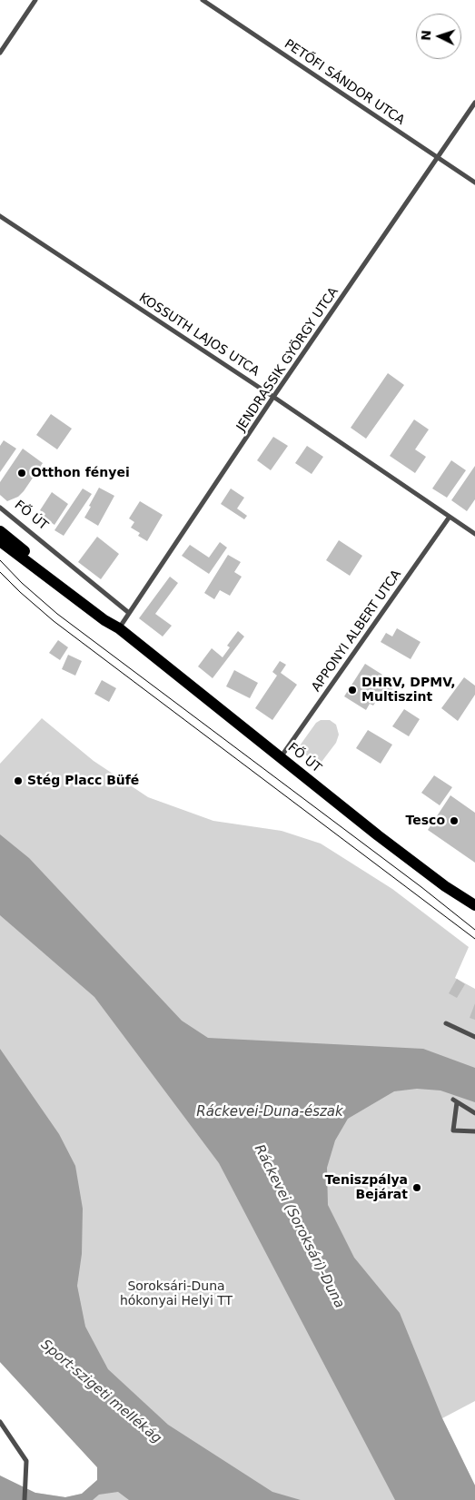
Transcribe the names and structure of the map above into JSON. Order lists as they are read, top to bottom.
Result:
{
  "streets": {
    "main road": ["FŐ ÚT"],
    "street": [
      "PETŐFI SÁNDOR UTCA",
      "KOSSUTH LAJOS UTCA",
      "JENDRASSIK GYÖRGY UTCA",
      "APPONYI ALBERT UTCA"
    ]
  },
  "crossings": [
    ["PETŐFI SÁNDOR UTCA", "JENDRASSIK GYÖRGY UTCA"],
    ["KOSSUTH LAJOS UTCA", "JENDRASSIK GYÖRGY UTCA"],
    ["KOSSUTH LAJOS UTCA", "APPONYI ALBERT UTCA"],
    ["JENDRASSIK GYÖRGY UTCA", "FŐ ÚT"],
    ["FŐ ÚT", "APPONYI ALBERT UTCA"]
  ],
  "water": ["Ráckevei-Duna-észak", "Ráckevei (Soroksári)-Duna", "Sport-szigeti mellékág"],
  "parks": ["Soroksári-Duna hókonyai Helyi TT"],
  "places": [
    "Otthon fényei",
    "DHRV, DPMV, Multiszint",
    "Stég Placc Büfé",
    "Tesco",
    "Teniszpálya Bejárat"
  ],
  "north": "left"
}
